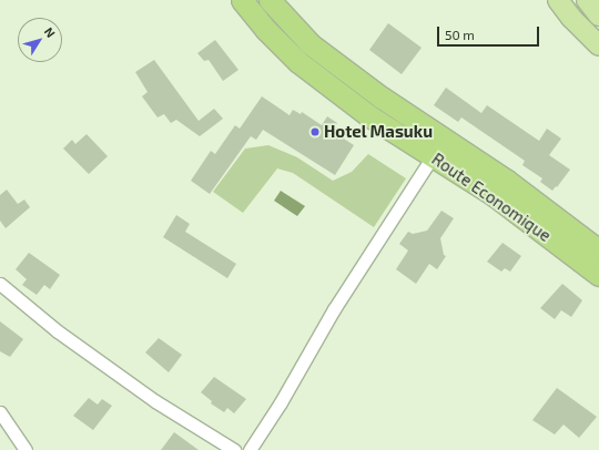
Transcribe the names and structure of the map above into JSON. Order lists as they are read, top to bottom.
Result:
{
  "streets": {
    "highway": ["Route Economique"]
  },
  "places": ["Hotel Masuku"],
  "scale_bar": "50 m",
  "north": "top right"
}
